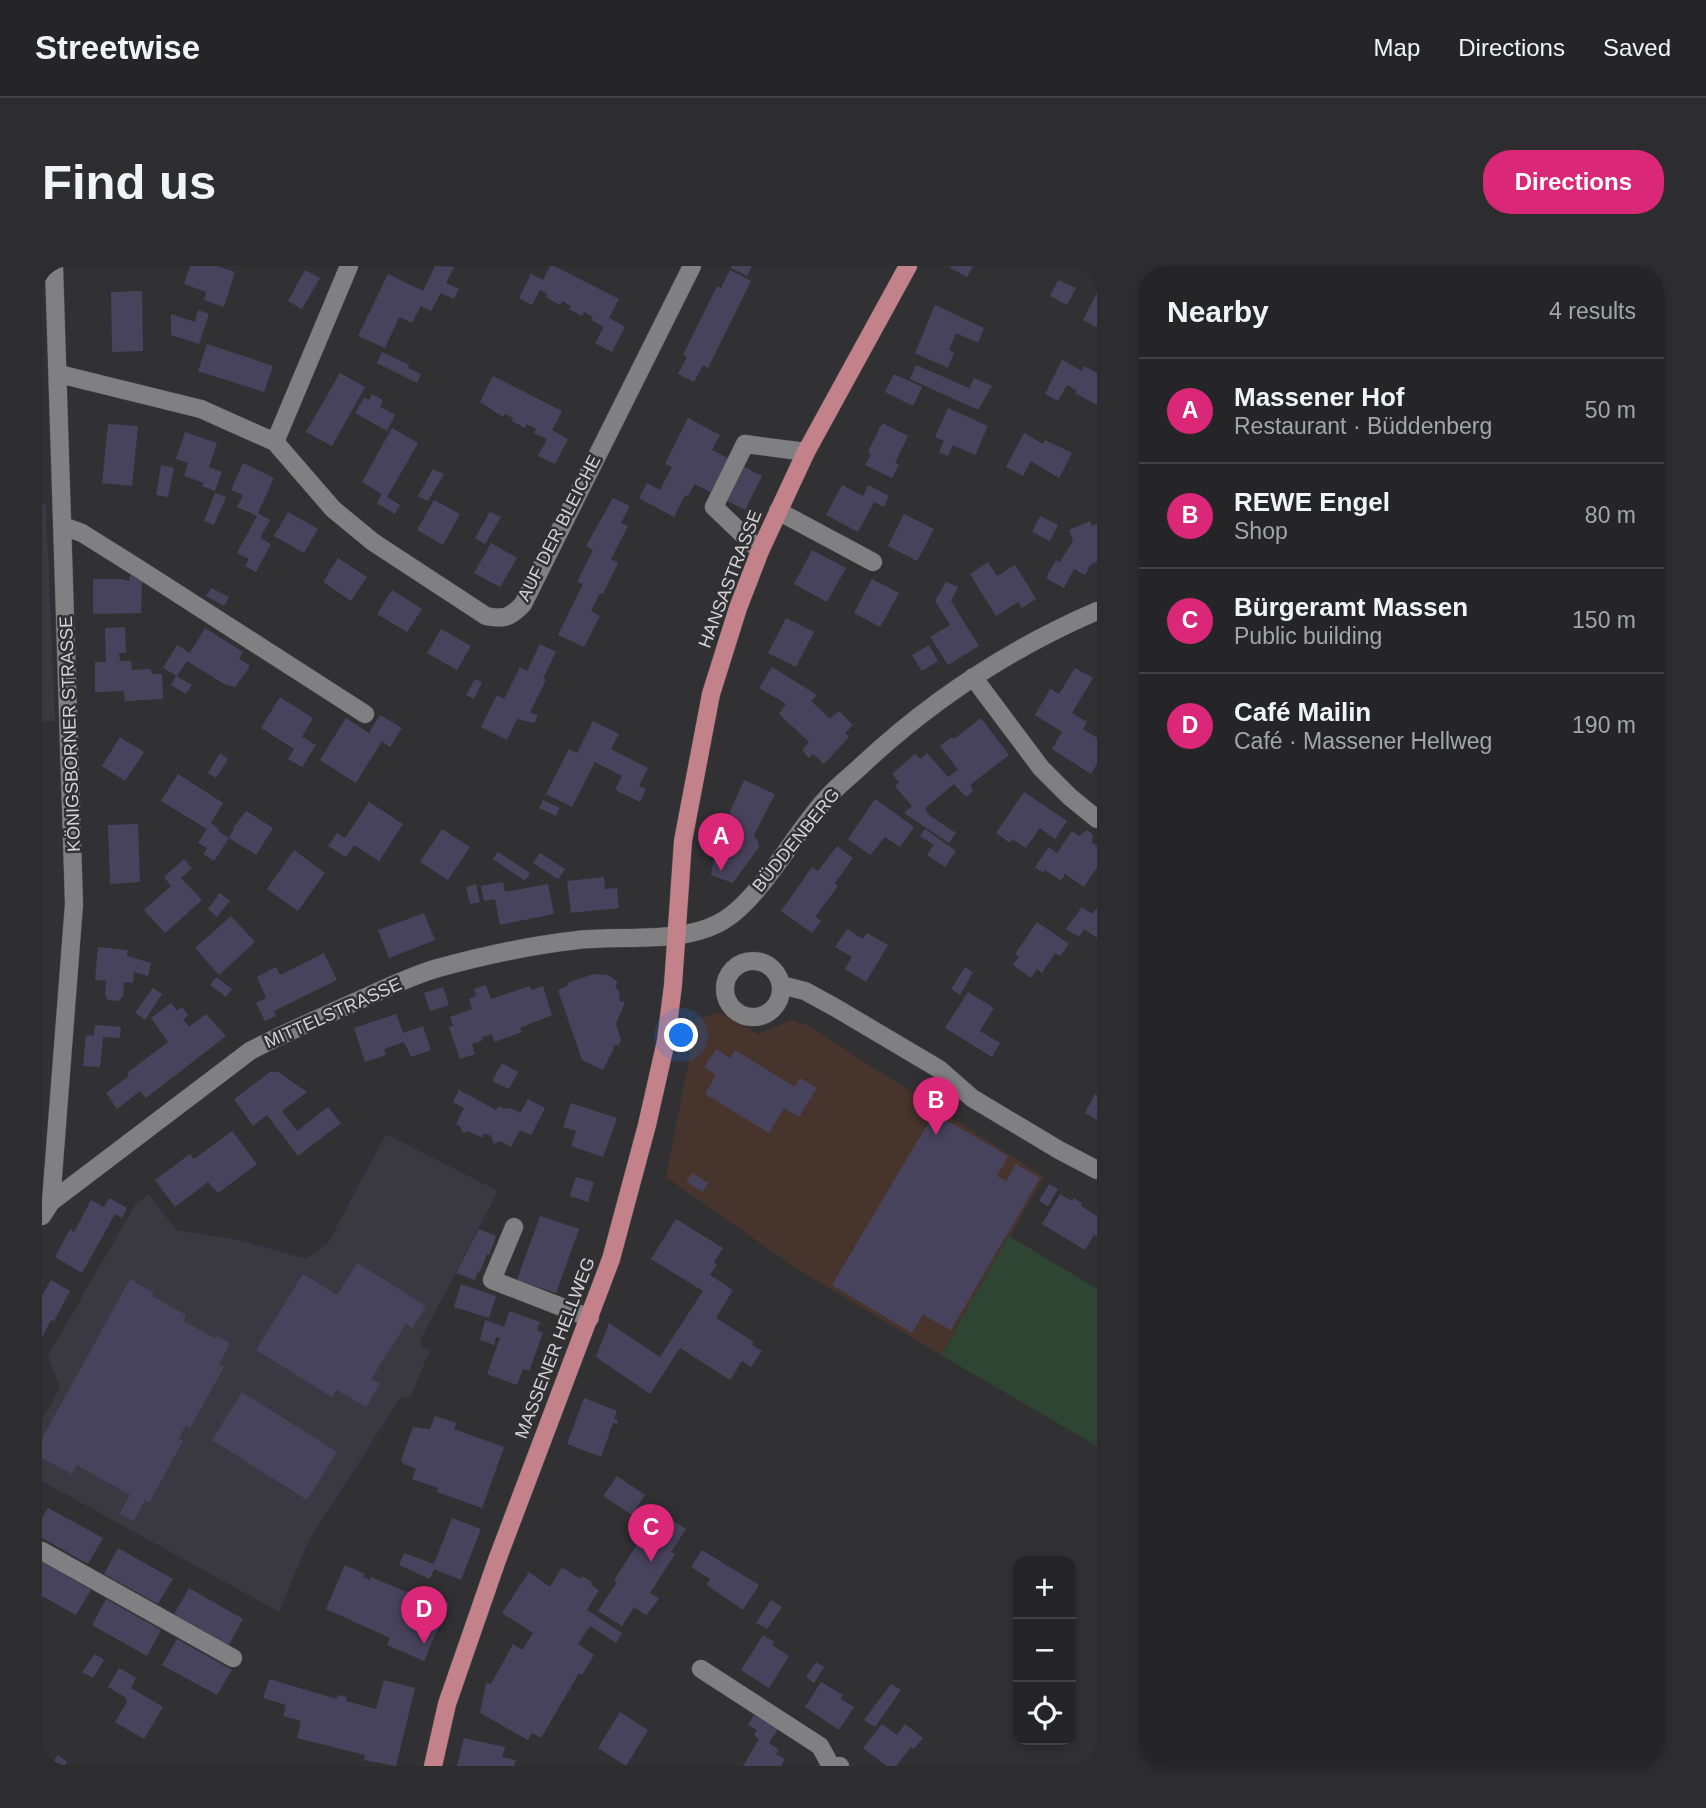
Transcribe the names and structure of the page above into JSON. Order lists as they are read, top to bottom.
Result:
{
  "streets": {
    "main road": ["HANSASTRASSE", "MASSENER HELLWEG"],
    "street": [
      "AUF DER BLEICHE",
      "KÖNIGSBORNER STRASSE",
      "BÜDDENBERG",
      "MITTELSTRASSE"
    ]
  },
  "crossings": [
    ["AUF DER BLEICHE", "KÖNIGSBORNER STRASSE"],
    ["HANSASTRASSE", "BÜDDENBERG"],
    ["HANSASTRASSE", "MITTELSTRASSE"],
    ["HANSASTRASSE", "MASSENER HELLWEG"],
    ["KÖNIGSBORNER STRASSE", "MITTELSTRASSE"],
    ["BÜDDENBERG", "MITTELSTRASSE"],
    ["BÜDDENBERG", "MASSENER HELLWEG"],
    ["MITTELSTRASSE", "MASSENER HELLWEG"]
  ],
  "page": {
    "header": "Streetwise",
    "nav": ["Map", "Directions", "Saved"],
    "buttons": "Directions",
    "title": "Find us",
    "heading": ["Nearby", "4 results"],
    "list": [
      {
        "mark": "A",
        "name": "Massener Hof",
        "note": "Restaurant · Büddenberg",
        "value": "50 m"
      },
      {
        "mark": "B",
        "name": "REWE Engel",
        "note": "Shop",
        "value": "80 m"
      },
      {
        "mark": "C",
        "name": "Bürgeramt Massen",
        "note": "Public building",
        "value": "150 m"
      },
      {
        "mark": "D",
        "name": "Café Mailin",
        "note": "Café · Massener Hellweg",
        "value": "190 m"
      }
    ],
    "pins": [
      "A",
      "B",
      "C",
      "D"
    ],
    "map_buttons": ["+", "−"]
  }
}
